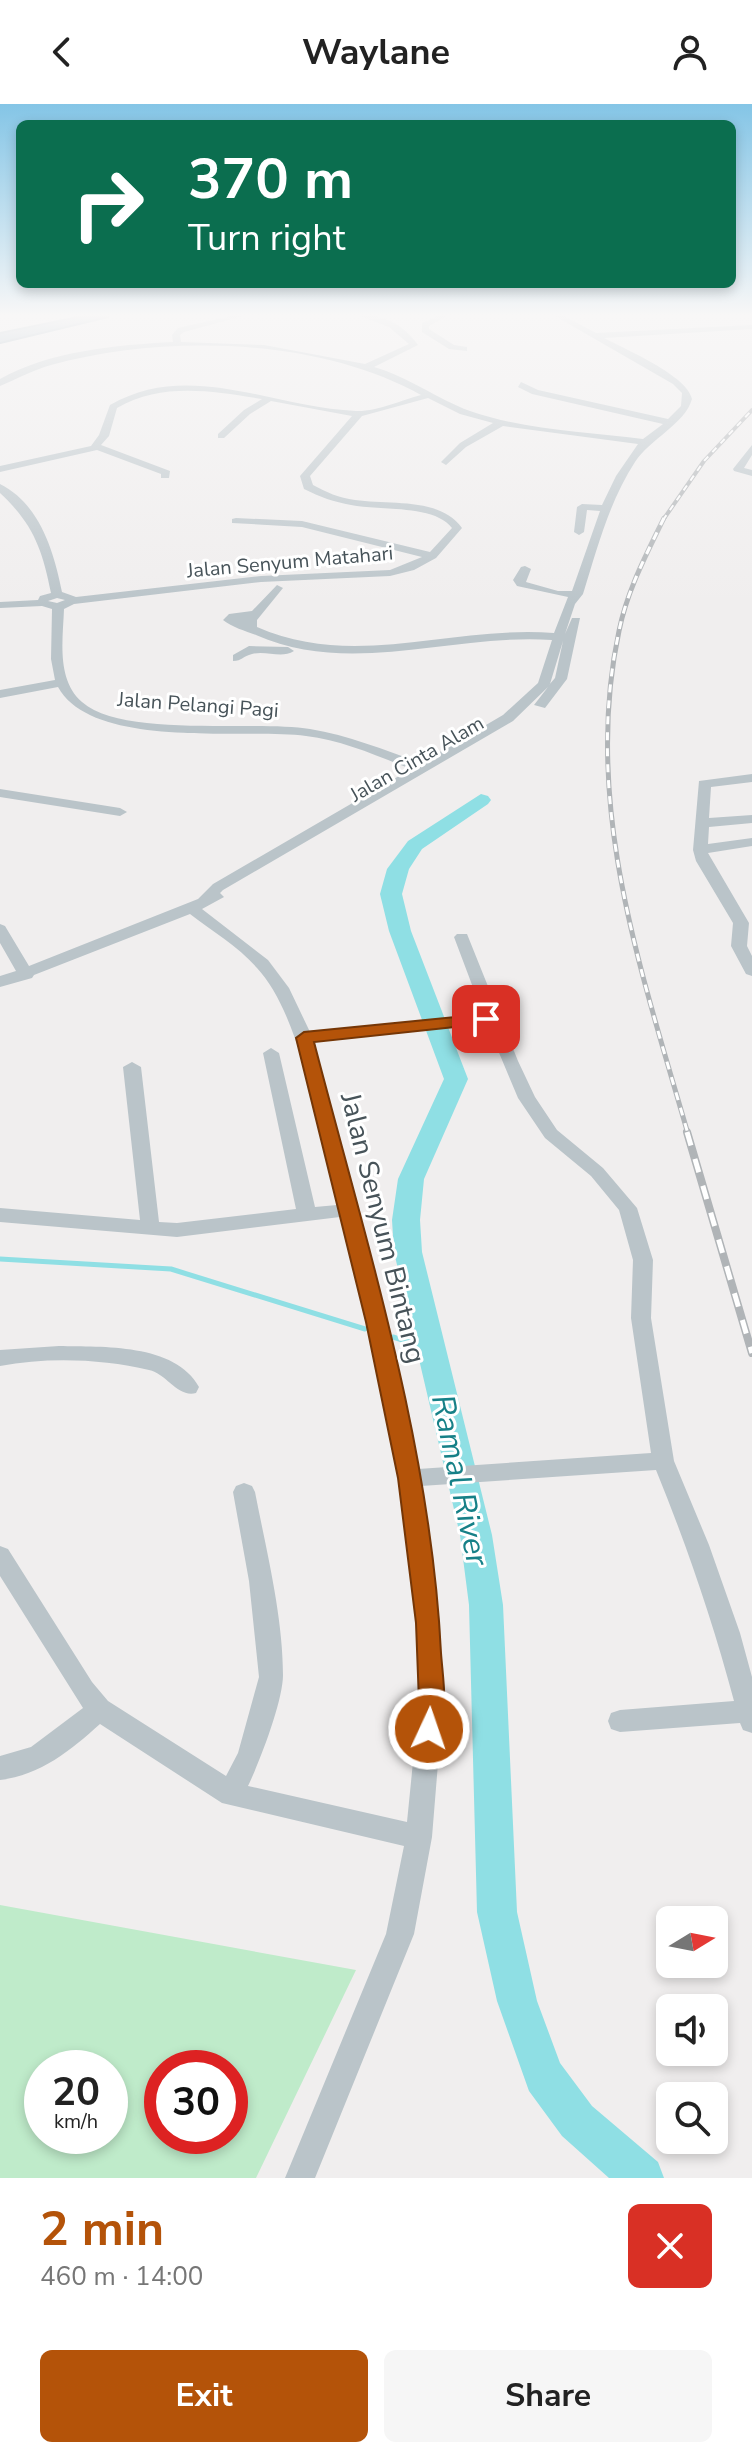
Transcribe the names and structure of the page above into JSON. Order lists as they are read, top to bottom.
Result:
{
  "streets": {
    "street": [
      "Jalan Senyum Matahari",
      "Jalan Pelangi Pagi",
      "Jalan Cinta Alam",
      "Jalan Senyum Bintang"
    ]
  },
  "crossings": [
    ["Jalan Pelangi Pagi", "Jalan Cinta Alam"],
    ["Jalan Cinta Alam", "Jalan Senyum Bintang"]
  ],
  "water": ["Ramal River"],
  "north": "right",
  "page": {
    "header": "Waylane",
    "turn": ["370 m", "Turn right"],
    "speed": "20 km/h",
    "limit": "30",
    "heading": ["2 min", "460 m · 14:00"],
    "buttons": ["Exit", "Share"]
  }
}
